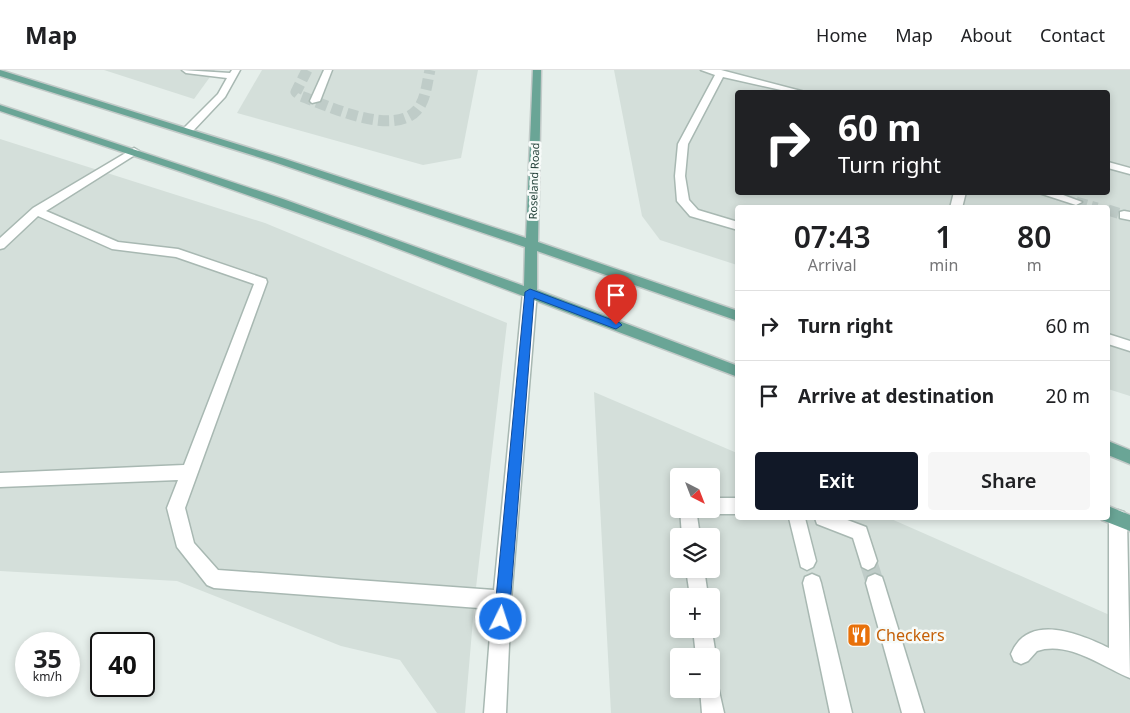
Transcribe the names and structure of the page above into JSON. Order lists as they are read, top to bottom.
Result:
{
  "streets": {
    "main road": ["Roseland Road"]
  },
  "places": {
    "restaurant": ["Checkers"]
  },
  "north": "bottom right",
  "page": {
    "header": "Map",
    "nav": [
      "Home",
      "Map",
      "About",
      "Contact"
    ],
    "turn": ["60 m", "Turn right"],
    "eta": [
      "07:43",
      "Arrival",
      "1",
      "min",
      "80",
      "m"
    ],
    "list": [
      {
        "name": "Turn right",
        "value": "60 m"
      },
      {
        "name": "Arrive at destination",
        "value": "20 m"
      }
    ],
    "buttons": ["Exit", "Share"],
    "map_buttons": ["+", "−"],
    "speed": "35 km/h",
    "limit": "40"
  }
}
